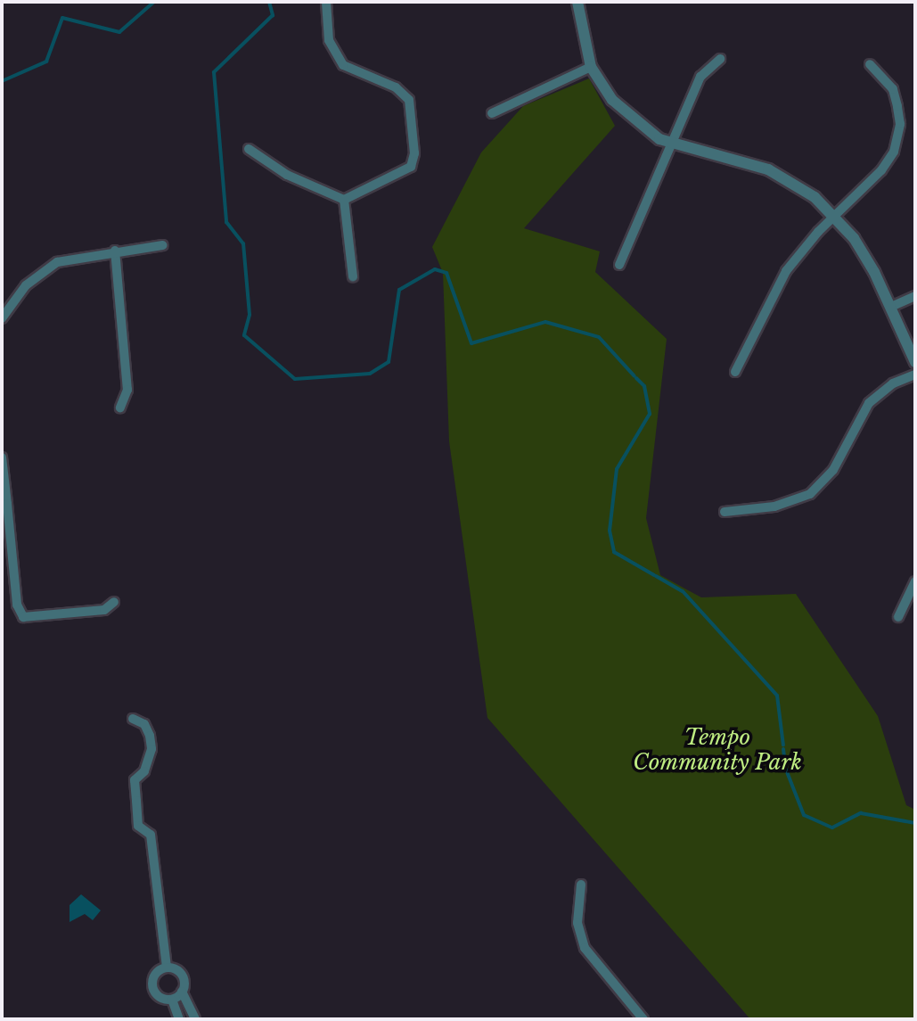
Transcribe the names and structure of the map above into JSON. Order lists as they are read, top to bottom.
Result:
{
  "parks": ["Tempo Community Park"]
}
